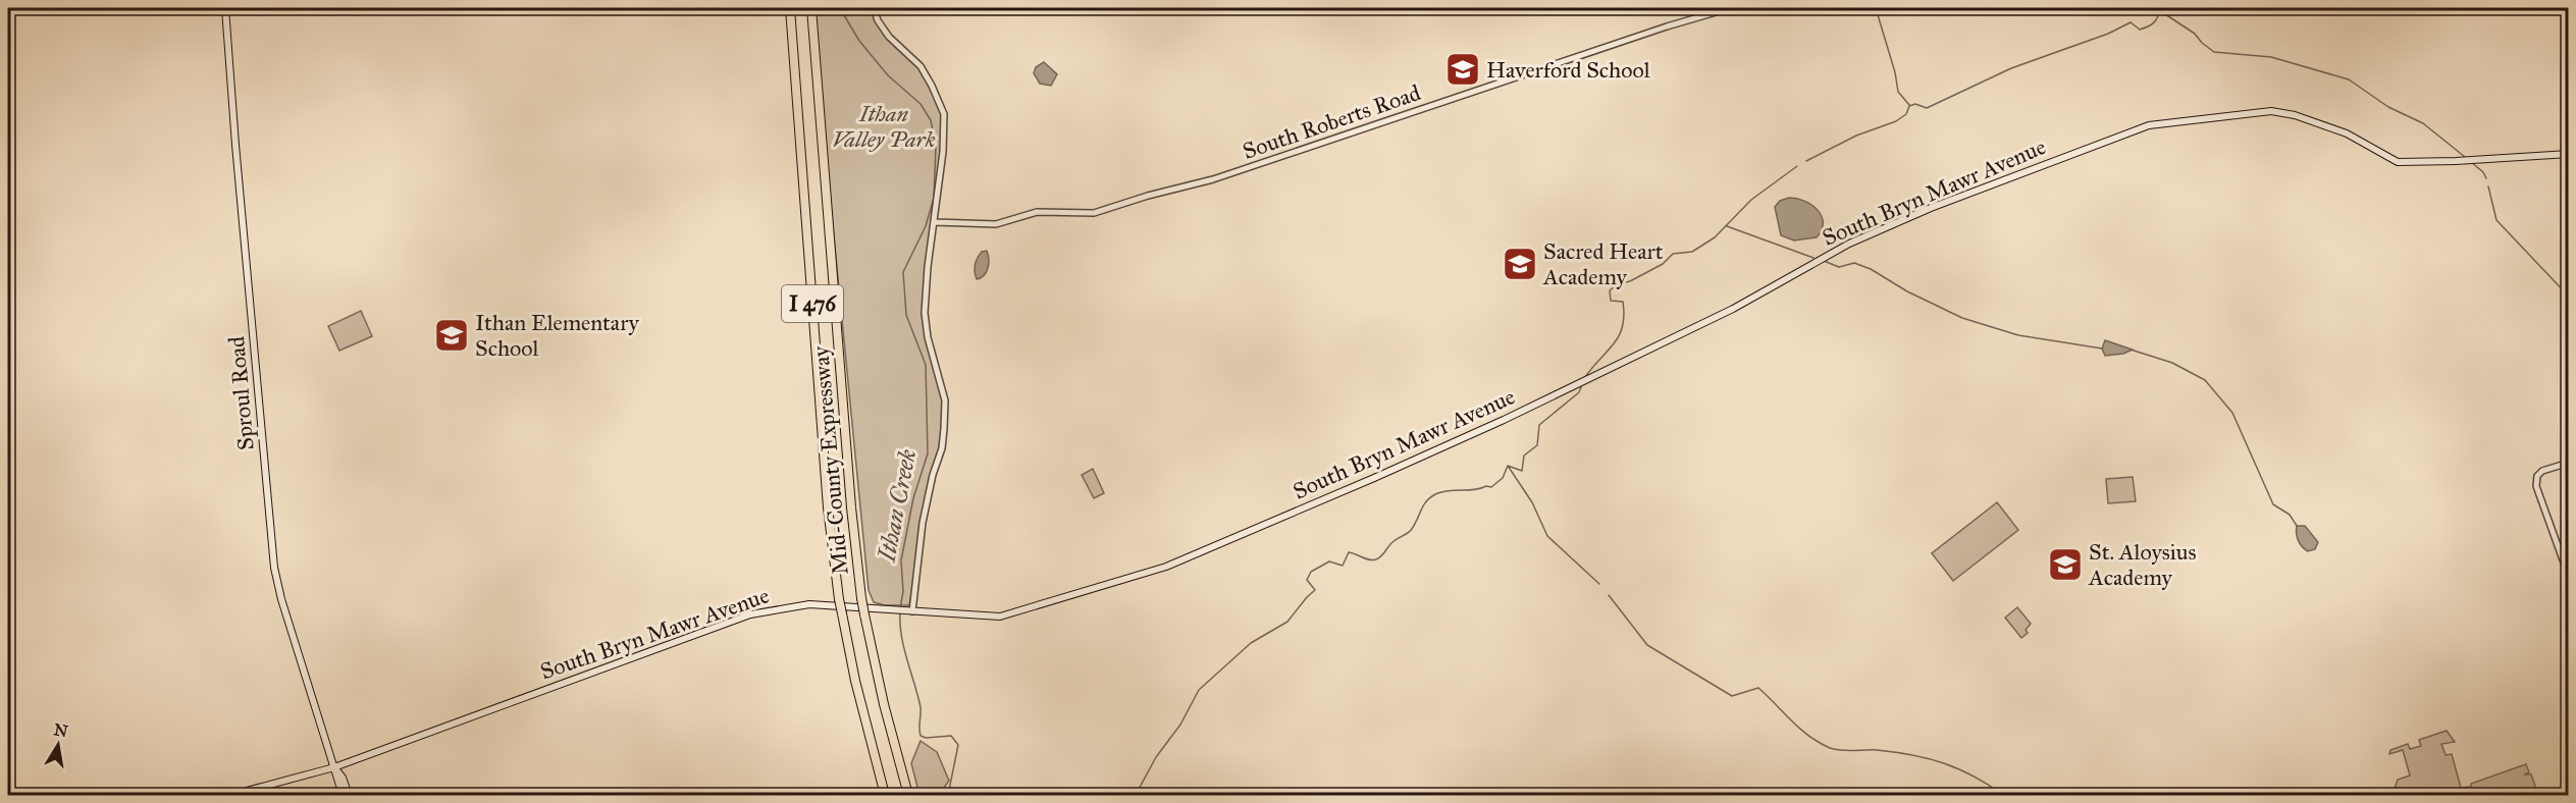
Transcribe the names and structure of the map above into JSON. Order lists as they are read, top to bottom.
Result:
{
  "streets": {
    "highway": ["I 476", "Mid-County Expressway"],
    "main road": ["South Bryn Mawr Avenue", "Sproul Road"],
    "street": ["South Roberts Road"]
  },
  "crossings": [
    ["South Bryn Mawr Avenue", "Sproul Road"]
  ],
  "water": ["Ithan Creek"],
  "parks": ["Ithan Valley Park"],
  "places": {
    "school or university": [
      "Haverford School",
      "Sacred Heart Academy",
      "Ithan Elementary School",
      "St. Aloysius Academy"
    ]
  },
  "north": "top"
}
